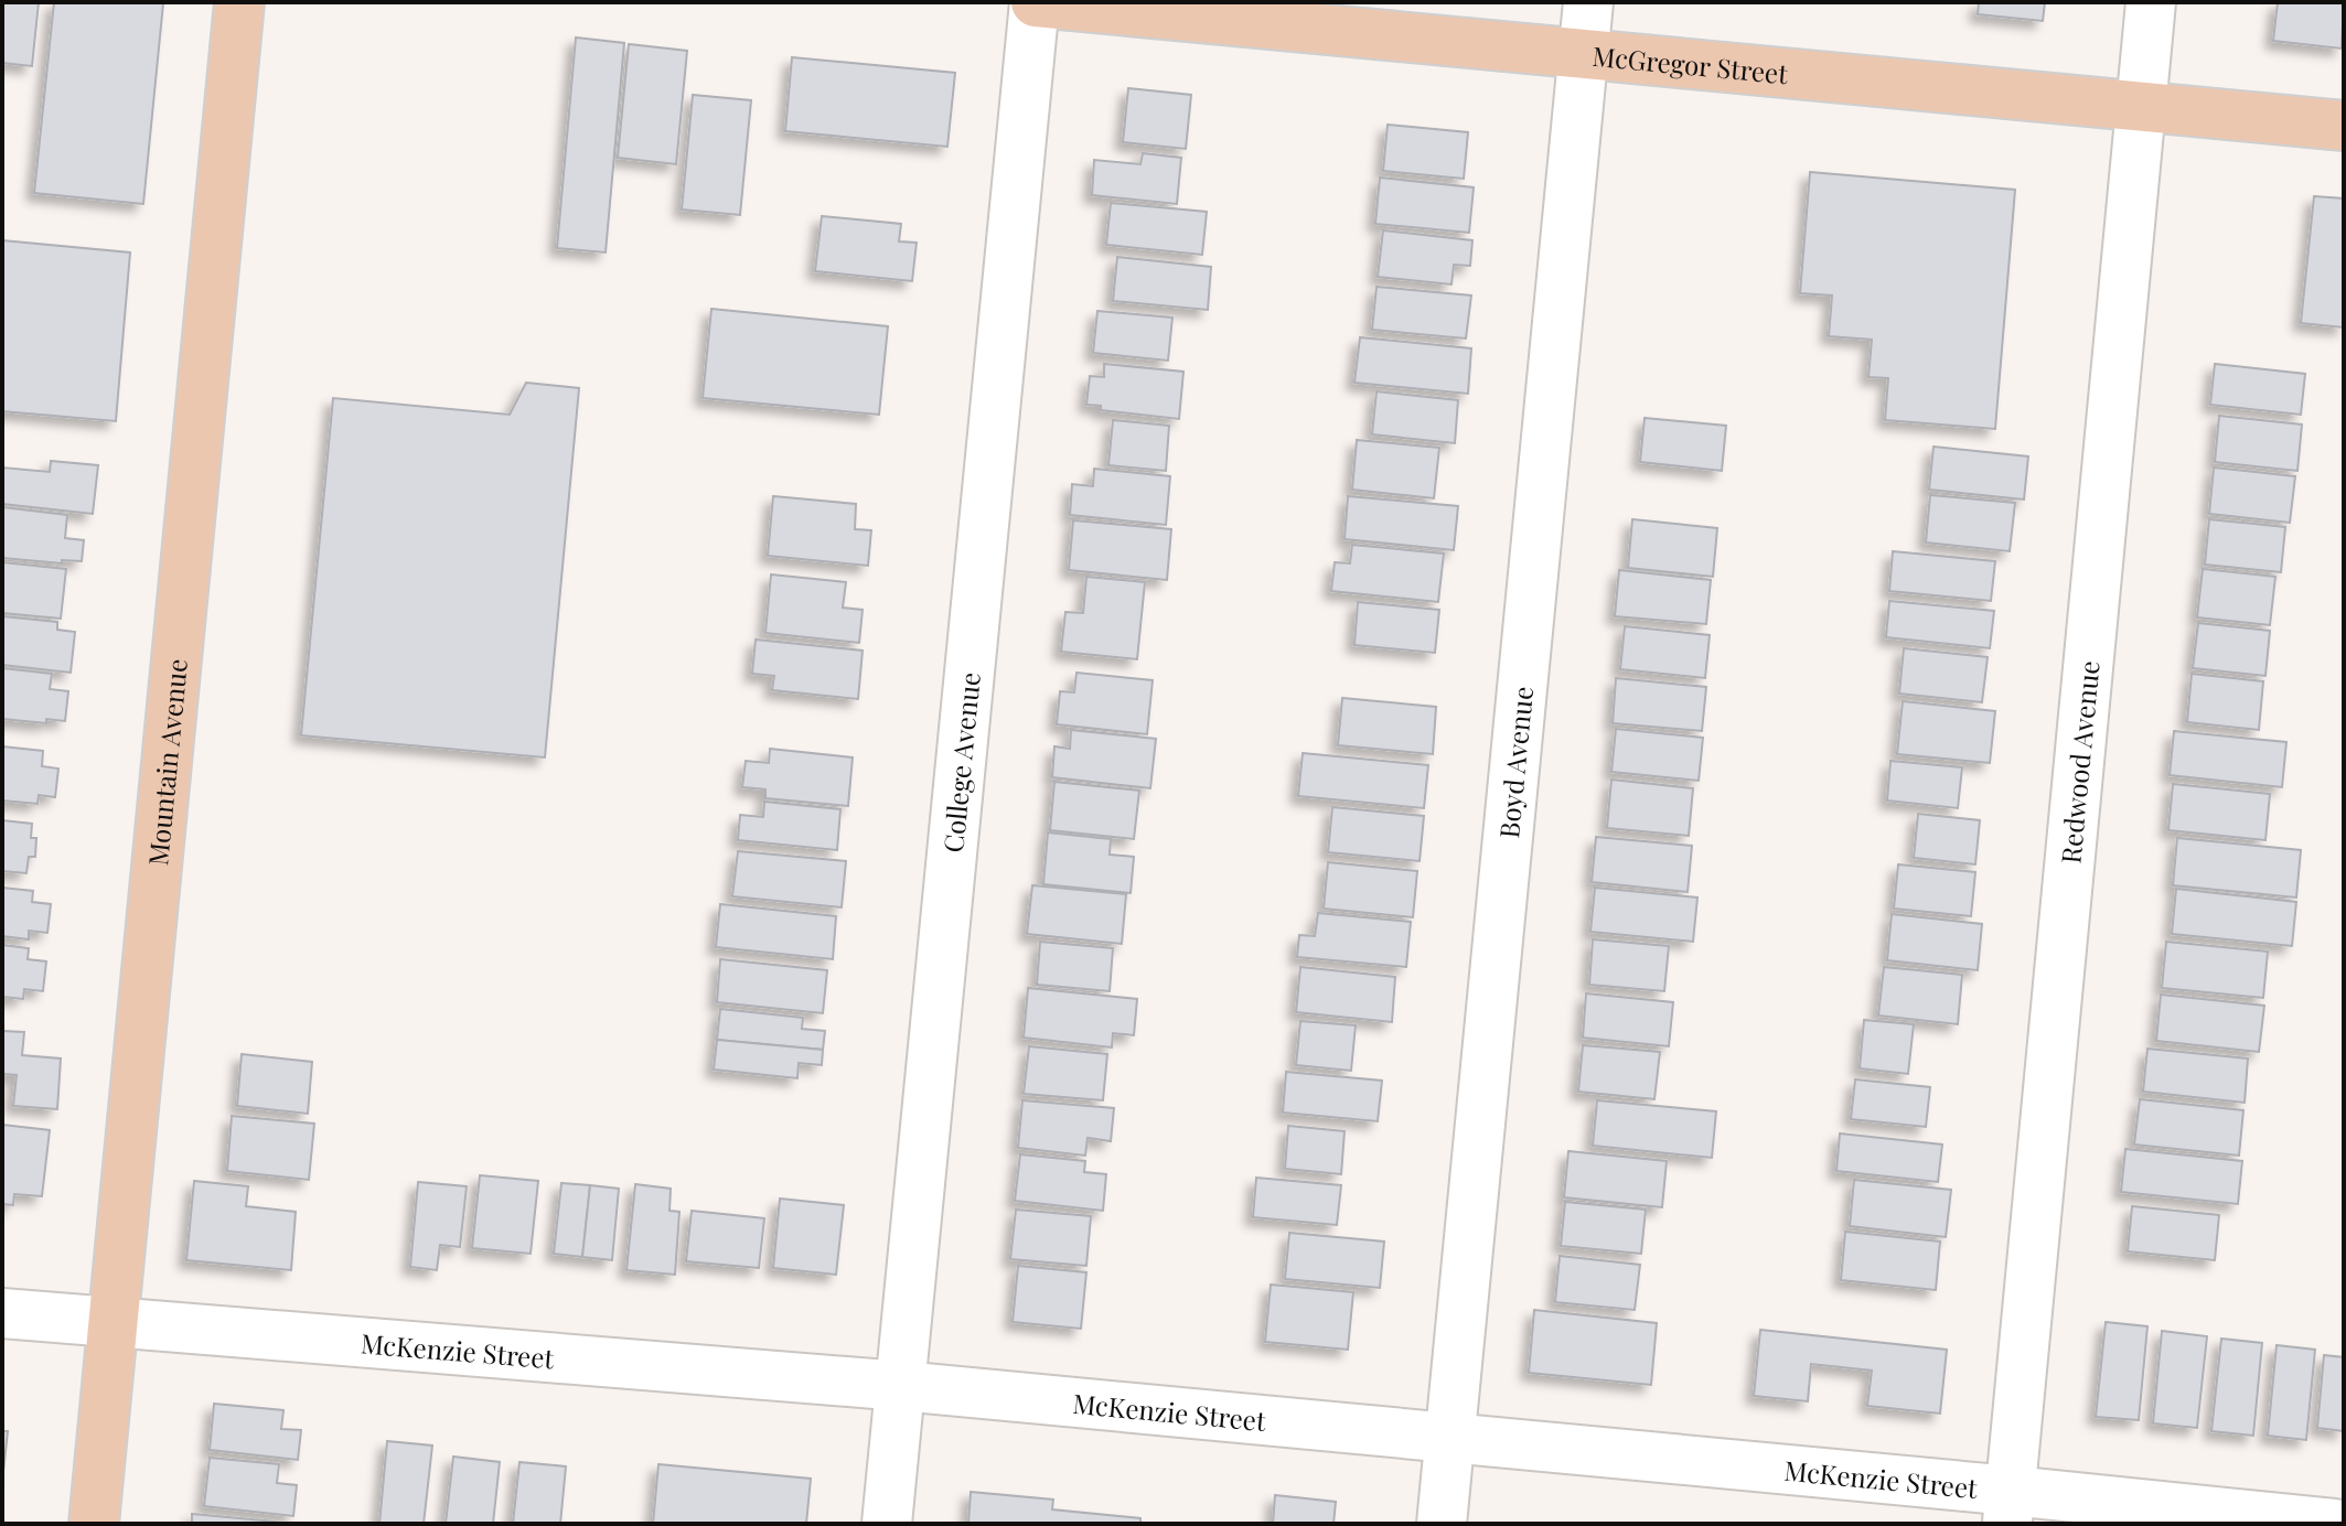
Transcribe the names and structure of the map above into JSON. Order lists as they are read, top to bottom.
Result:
{
  "streets": {
    "main road": ["McGregor Street", "Mountain Avenue"],
    "street": [
      "College Avenue",
      "Boyd Avenue",
      "Redwood Avenue",
      "McKenzie Street"
    ]
  },
  "crossings": [
    ["McGregor Street", "College Avenue"],
    ["McGregor Street", "Boyd Avenue"],
    ["McGregor Street", "Redwood Avenue"],
    ["Mountain Avenue", "McKenzie Street"],
    ["College Avenue", "McKenzie Street"],
    ["Boyd Avenue", "McKenzie Street"],
    ["Redwood Avenue", "McKenzie Street"]
  ]
}
